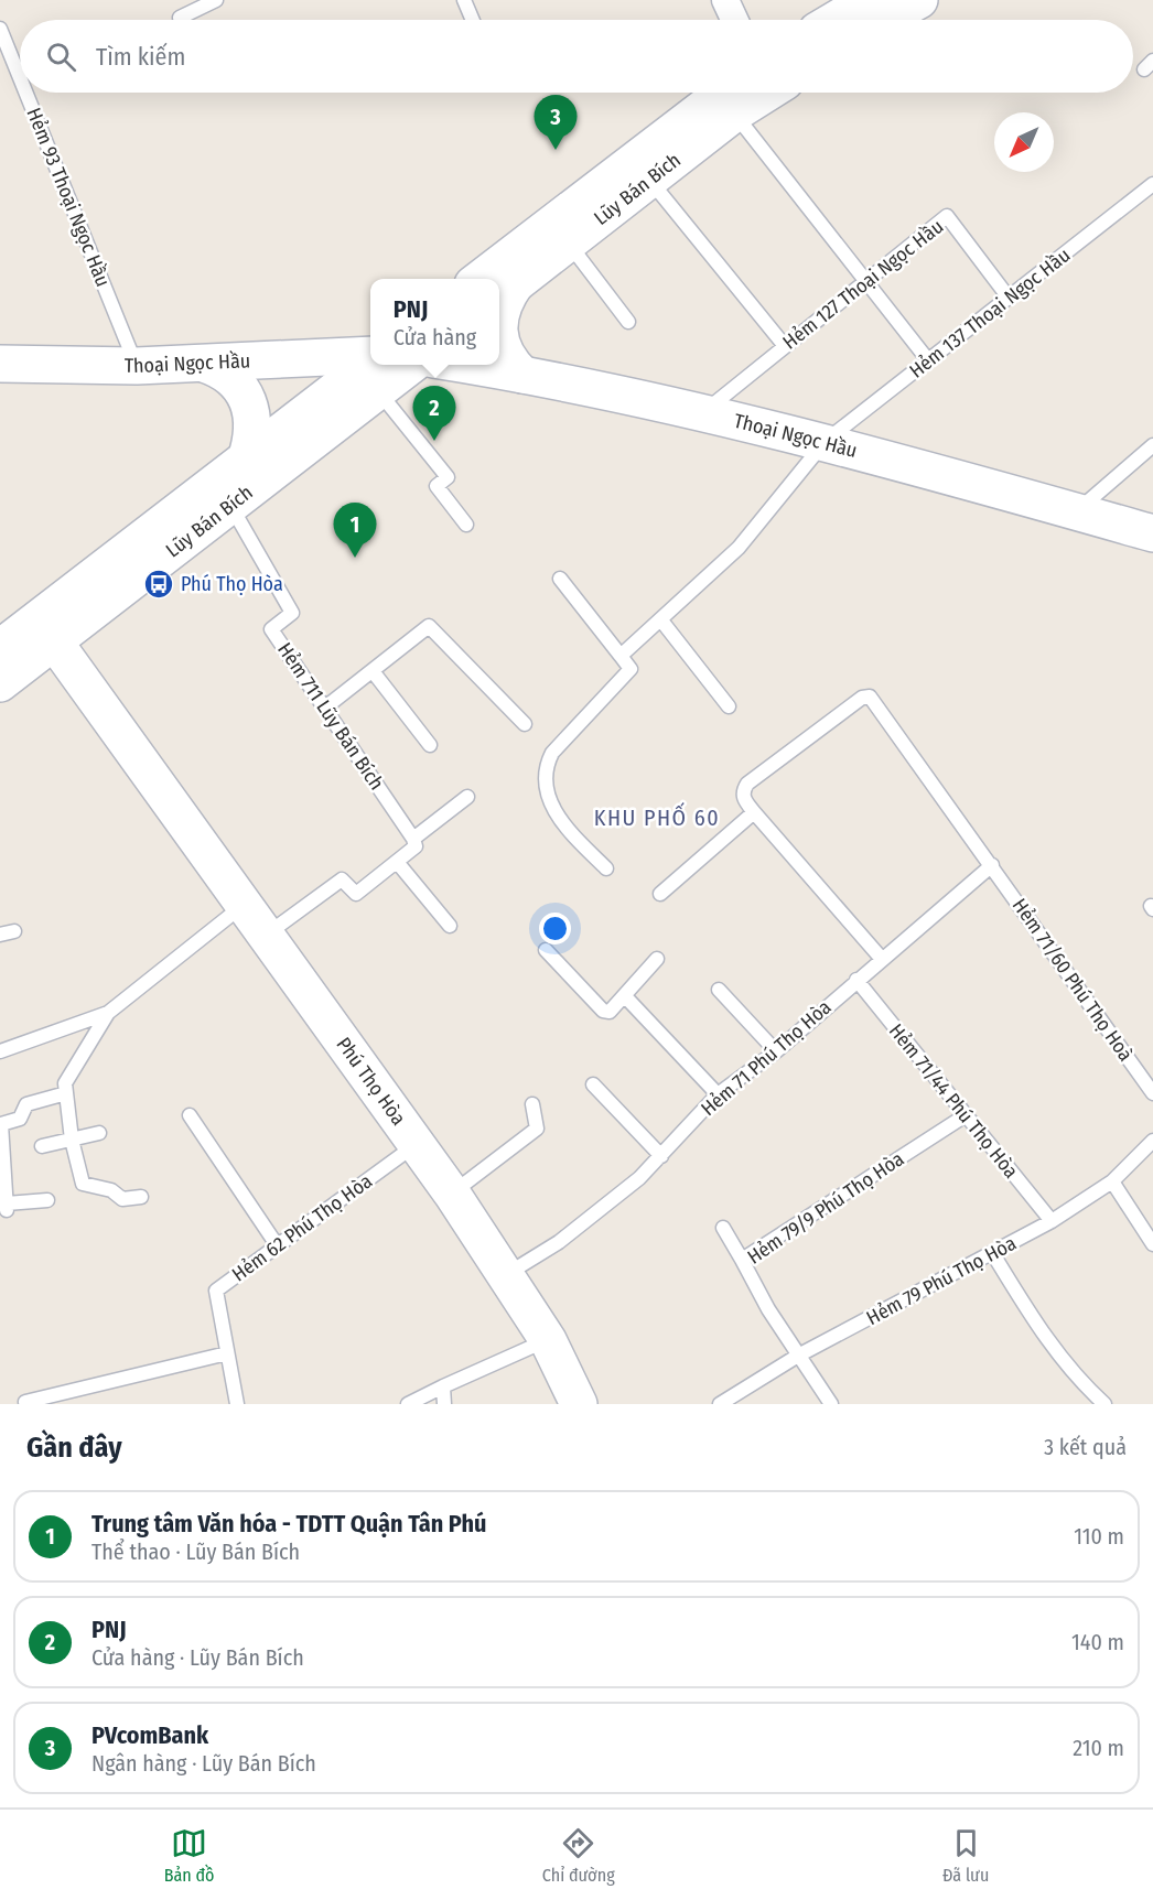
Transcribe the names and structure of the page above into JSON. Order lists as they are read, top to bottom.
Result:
{
  "streets": {
    "main road": ["Lũy Bán Bích", "Thoại Ngọc Hầu", "Phú Thọ Hòa"],
    "lane": [
      "Hẻm 93 Thoại Ngọc Hầu",
      "Hẻm 127 Thoại Ngọc Hầu",
      "Hẻm 137 Thoại Ngọc Hầu",
      "Hẻm 711 Lũy Bán Bích",
      "Hẻm 71/60 Phú Thọ Hoà",
      "Hẻm 71 Phú Thọ Hòa",
      "Hẻm 71/44 Phú Thọ Hòa",
      "Hẻm 79/9 Phú Thọ Hòa",
      "Hẻm 62 Phú Thọ Hòa",
      "Hẻm 79 Phú Thọ Hòa"
    ]
  },
  "crossings": [
    ["Lũy Bán Bích", "Thoại Ngọc Hầu"],
    ["Lũy Bán Bích", "Hẻm 711 Lũy Bán Bích"],
    ["Lũy Bán Bích", "Phú Thọ Hòa"],
    ["Hẻm 93 Thoại Ngọc Hầu", "Thoại Ngọc Hầu"],
    ["Hẻm 127 Thoại Ngọc Hầu", "Hẻm 137 Thoại Ngọc Hầu"],
    ["Hẻm 127 Thoại Ngọc Hầu", "Thoại Ngọc Hầu"],
    ["Hẻm 137 Thoại Ngọc Hầu", "Thoại Ngọc Hầu"],
    ["Hẻm 71/60 Phú Thọ Hoà", "Hẻm 71 Phú Thọ Hòa"],
    ["Hẻm 71 Phú Thọ Hòa", "Phú Thọ Hòa"],
    ["Hẻm 71 Phú Thọ Hòa", "Hẻm 71/44 Phú Thọ Hòa"],
    ["Phú Thọ Hòa", "Hẻm 62 Phú Thọ Hòa"],
    ["Hẻm 71/44 Phú Thọ Hòa", "Hẻm 79/9 Phú Thọ Hòa"],
    ["Hẻm 71/44 Phú Thọ Hòa", "Hẻm 79 Phú Thọ Hòa"],
    ["Hẻm 79/9 Phú Thọ Hòa", "Hẻm 79 Phú Thọ Hòa"]
  ],
  "districts": ["KHU PHỐ 60"],
  "places": {
    "bus stop": ["Phú Thọ Hòa"]
  },
  "north": "bottom left",
  "page": {
    "search": "Tìm kiếm",
    "pins": ["3", "2", "1"],
    "popup": ["PNJ", "Cửa hàng"],
    "heading": ["Gần đây", "3 kết quả"],
    "list": [
      {
        "mark": "1",
        "name": "Trung tâm Văn hóa - TDTT Quận Tân Phú",
        "note": "Thể thao · Lũy Bán Bích",
        "value": "110 m"
      },
      {
        "mark": "2",
        "name": "PNJ",
        "note": "Cửa hàng · Lũy Bán Bích",
        "value": "140 m"
      },
      {
        "mark": "3",
        "name": "PVcomBank",
        "note": "Ngân hàng · Lũy Bán Bích",
        "value": "210 m"
      }
    ],
    "nav": ["Bản đồ", "Chỉ đường", "Đã lưu"]
  }
}
